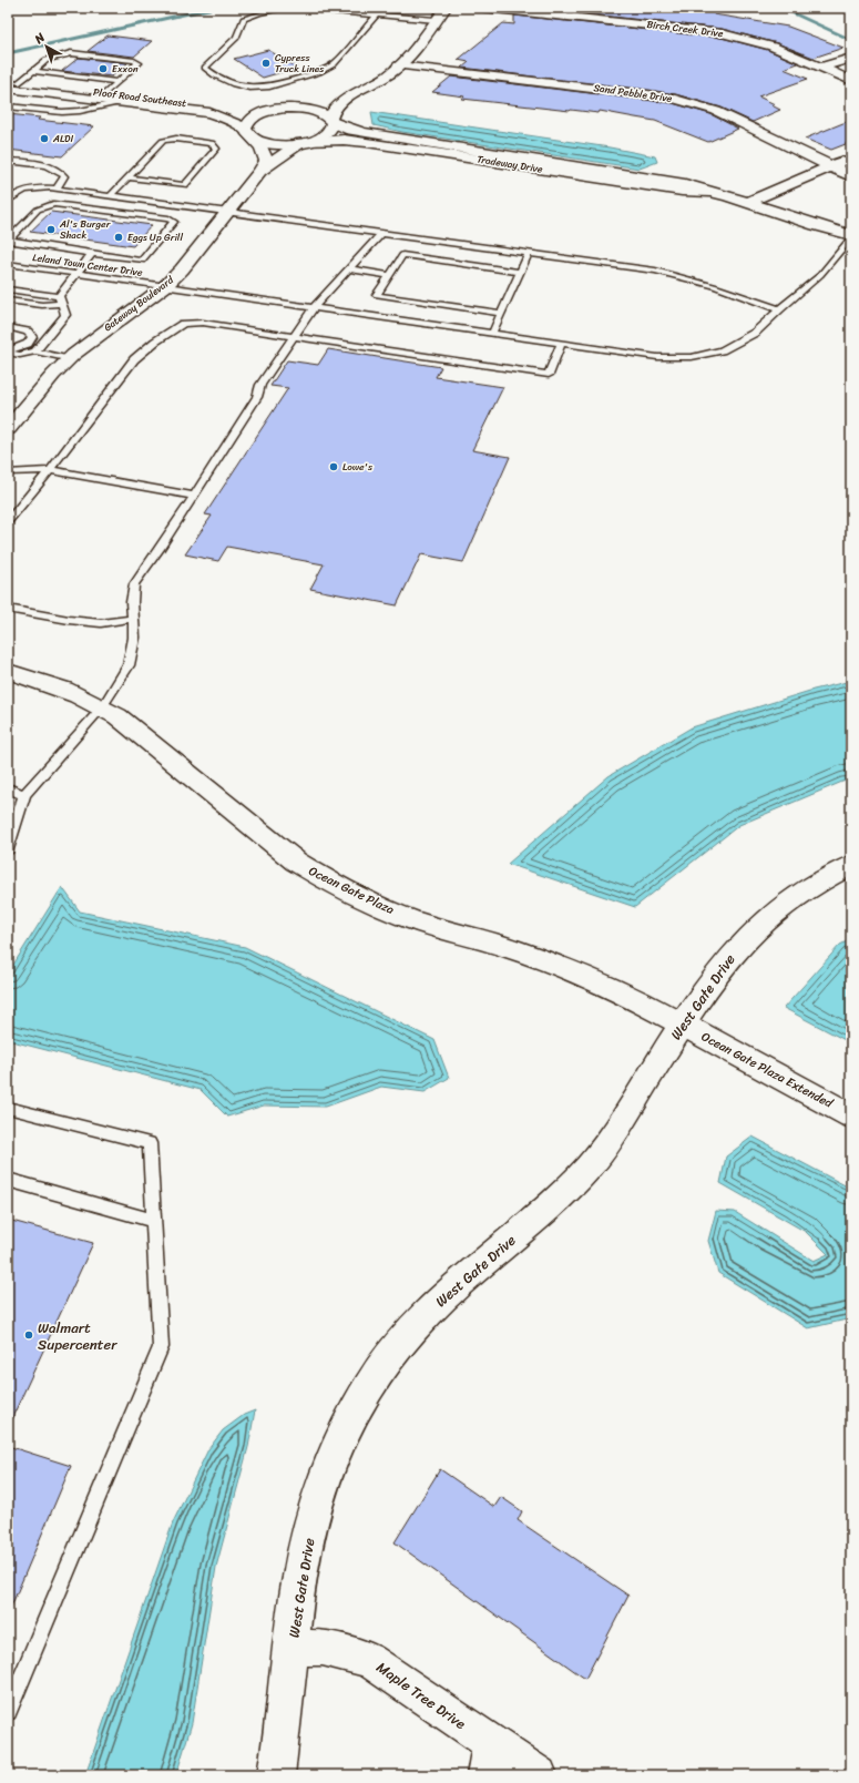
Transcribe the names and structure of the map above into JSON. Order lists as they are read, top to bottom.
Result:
{
  "streets": {
    "street": [
      "Birch Creek Drive",
      "Sand Pebble Drive",
      "Ploof Road Southeast",
      "Tradeway Drive",
      "Gateway Boulevard",
      "Ocean Gate Plaza",
      "West Gate Drive",
      "Ocean Gate Plaza Extended",
      "Maple Tree Drive"
    ],
    "lane": ["Leland Town Center Drive"]
  },
  "crossings": [
    ["Ploof Road Southeast", "Tradeway Drive"],
    ["Tradeway Drive", "Leland Town Center Drive"],
    ["Tradeway Drive", "Gateway Boulevard"],
    ["Leland Town Center Drive", "Gateway Boulevard"],
    ["Ocean Gate Plaza", "West Gate Drive"],
    ["Ocean Gate Plaza", "Ocean Gate Plaza Extended"],
    ["West Gate Drive", "Ocean Gate Plaza Extended"],
    ["West Gate Drive", "Maple Tree Drive"]
  ],
  "places": [
    "Cypress Truck Lines",
    "Exxon",
    "ALDI",
    "Al's Burger Shack",
    "Eggs Up Grill",
    "Lowe's",
    "Walmart Supercenter"
  ],
  "north": "top left"
}
